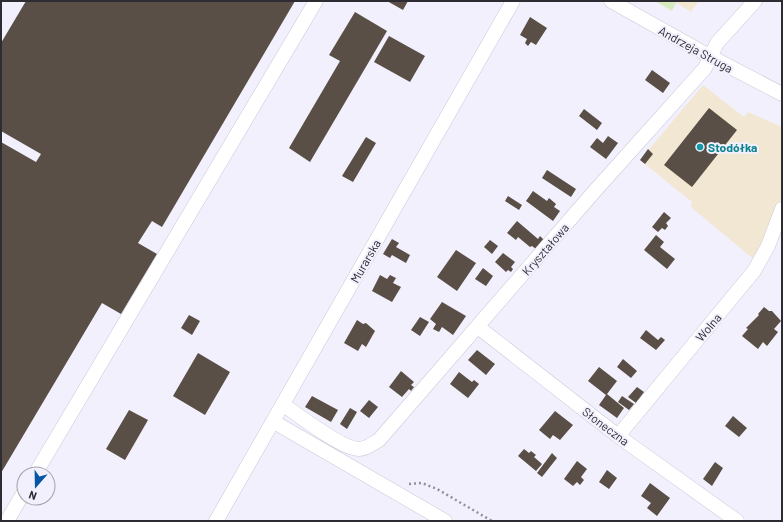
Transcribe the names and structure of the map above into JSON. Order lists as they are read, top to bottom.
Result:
{
  "streets": {
    "street": [
      "Andrzeja Struga",
      "Kryształowa",
      "Murarska",
      "Wolna",
      "Słoneczna"
    ]
  },
  "crossings": [
    ["Andrzeja Struga", "Kryształowa"],
    ["Kryształowa", "Murarska"],
    ["Kryształowa", "Słoneczna"],
    ["Wolna", "Słoneczna"]
  ],
  "places": ["Stodółka"],
  "north": "bottom"
}
